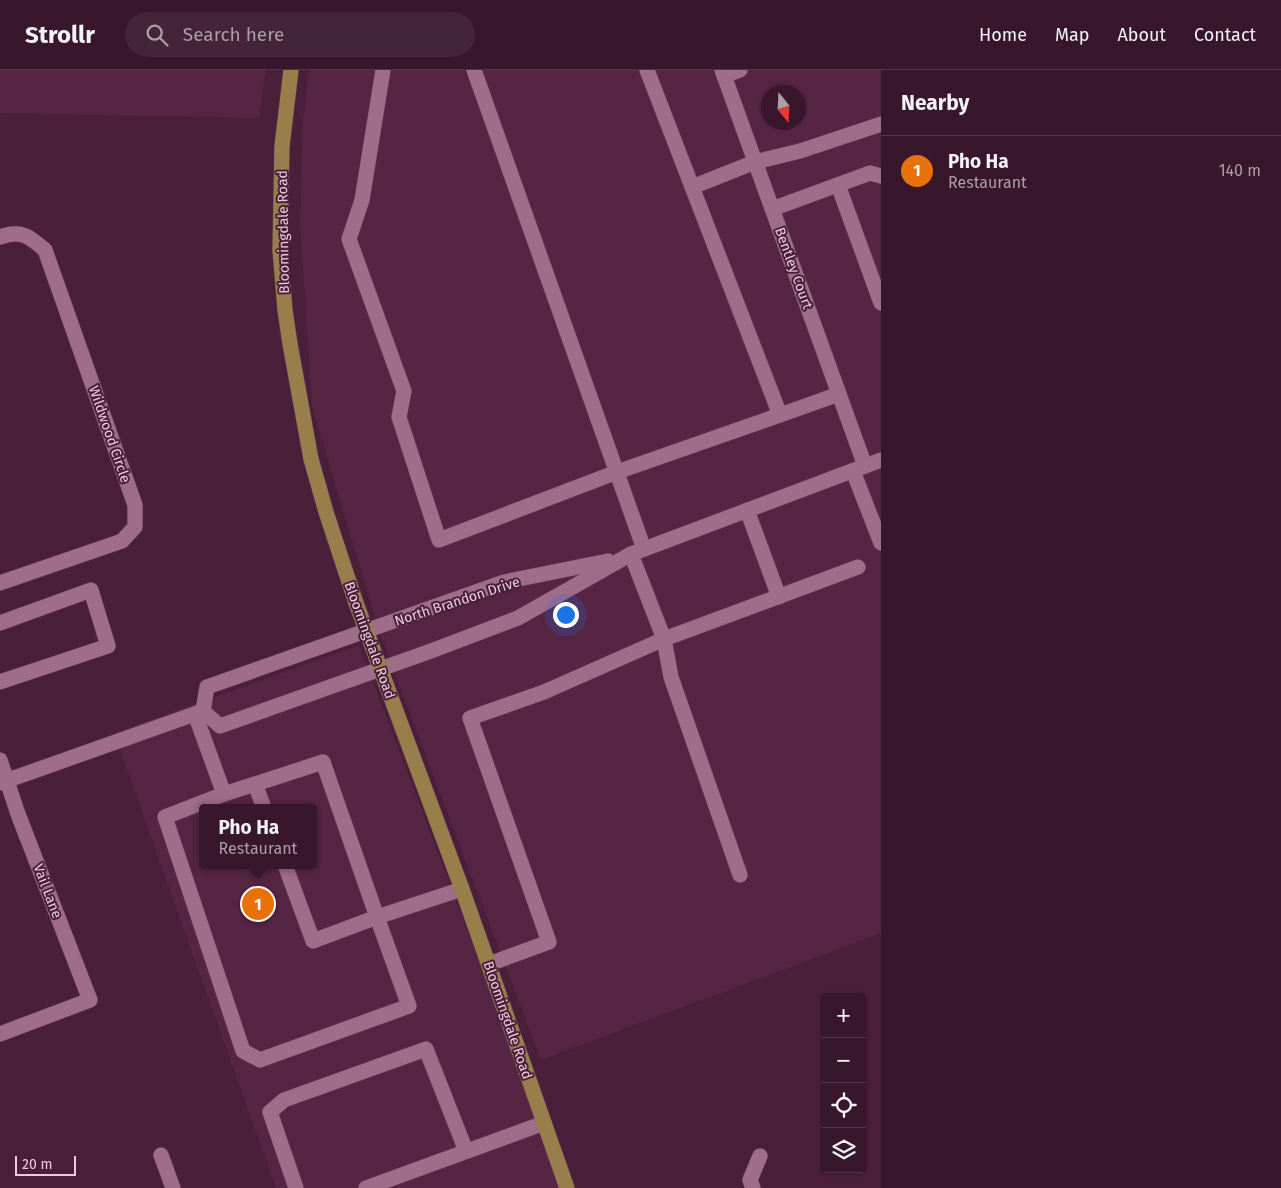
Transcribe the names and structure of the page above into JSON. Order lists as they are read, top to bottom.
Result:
{
  "streets": {
    "main road": ["Bloomingdale Road"],
    "street": [
      "Bentley Court",
      "Wildwood Circle",
      "North Brandon Drive",
      "Vail Lane"
    ]
  },
  "crossings": [
    ["Bloomingdale Road", "North Brandon Drive"],
    ["Bentley Court", "North Brandon Drive"]
  ],
  "scale_bar": "20 m",
  "north": "bottom",
  "page": {
    "header": "Strollr",
    "search": "Search here",
    "nav": [
      "Home",
      "Map",
      "About",
      "Contact"
    ],
    "heading": "Nearby",
    "list": [
      {
        "mark": "1",
        "name": "Pho Ha",
        "note": "Restaurant",
        "value": "140 m"
      }
    ],
    "popup": ["Pho Ha", "Restaurant"],
    "pins": "1",
    "map_buttons": ["+", "−"],
    "scale": "20 m"
  }
}
